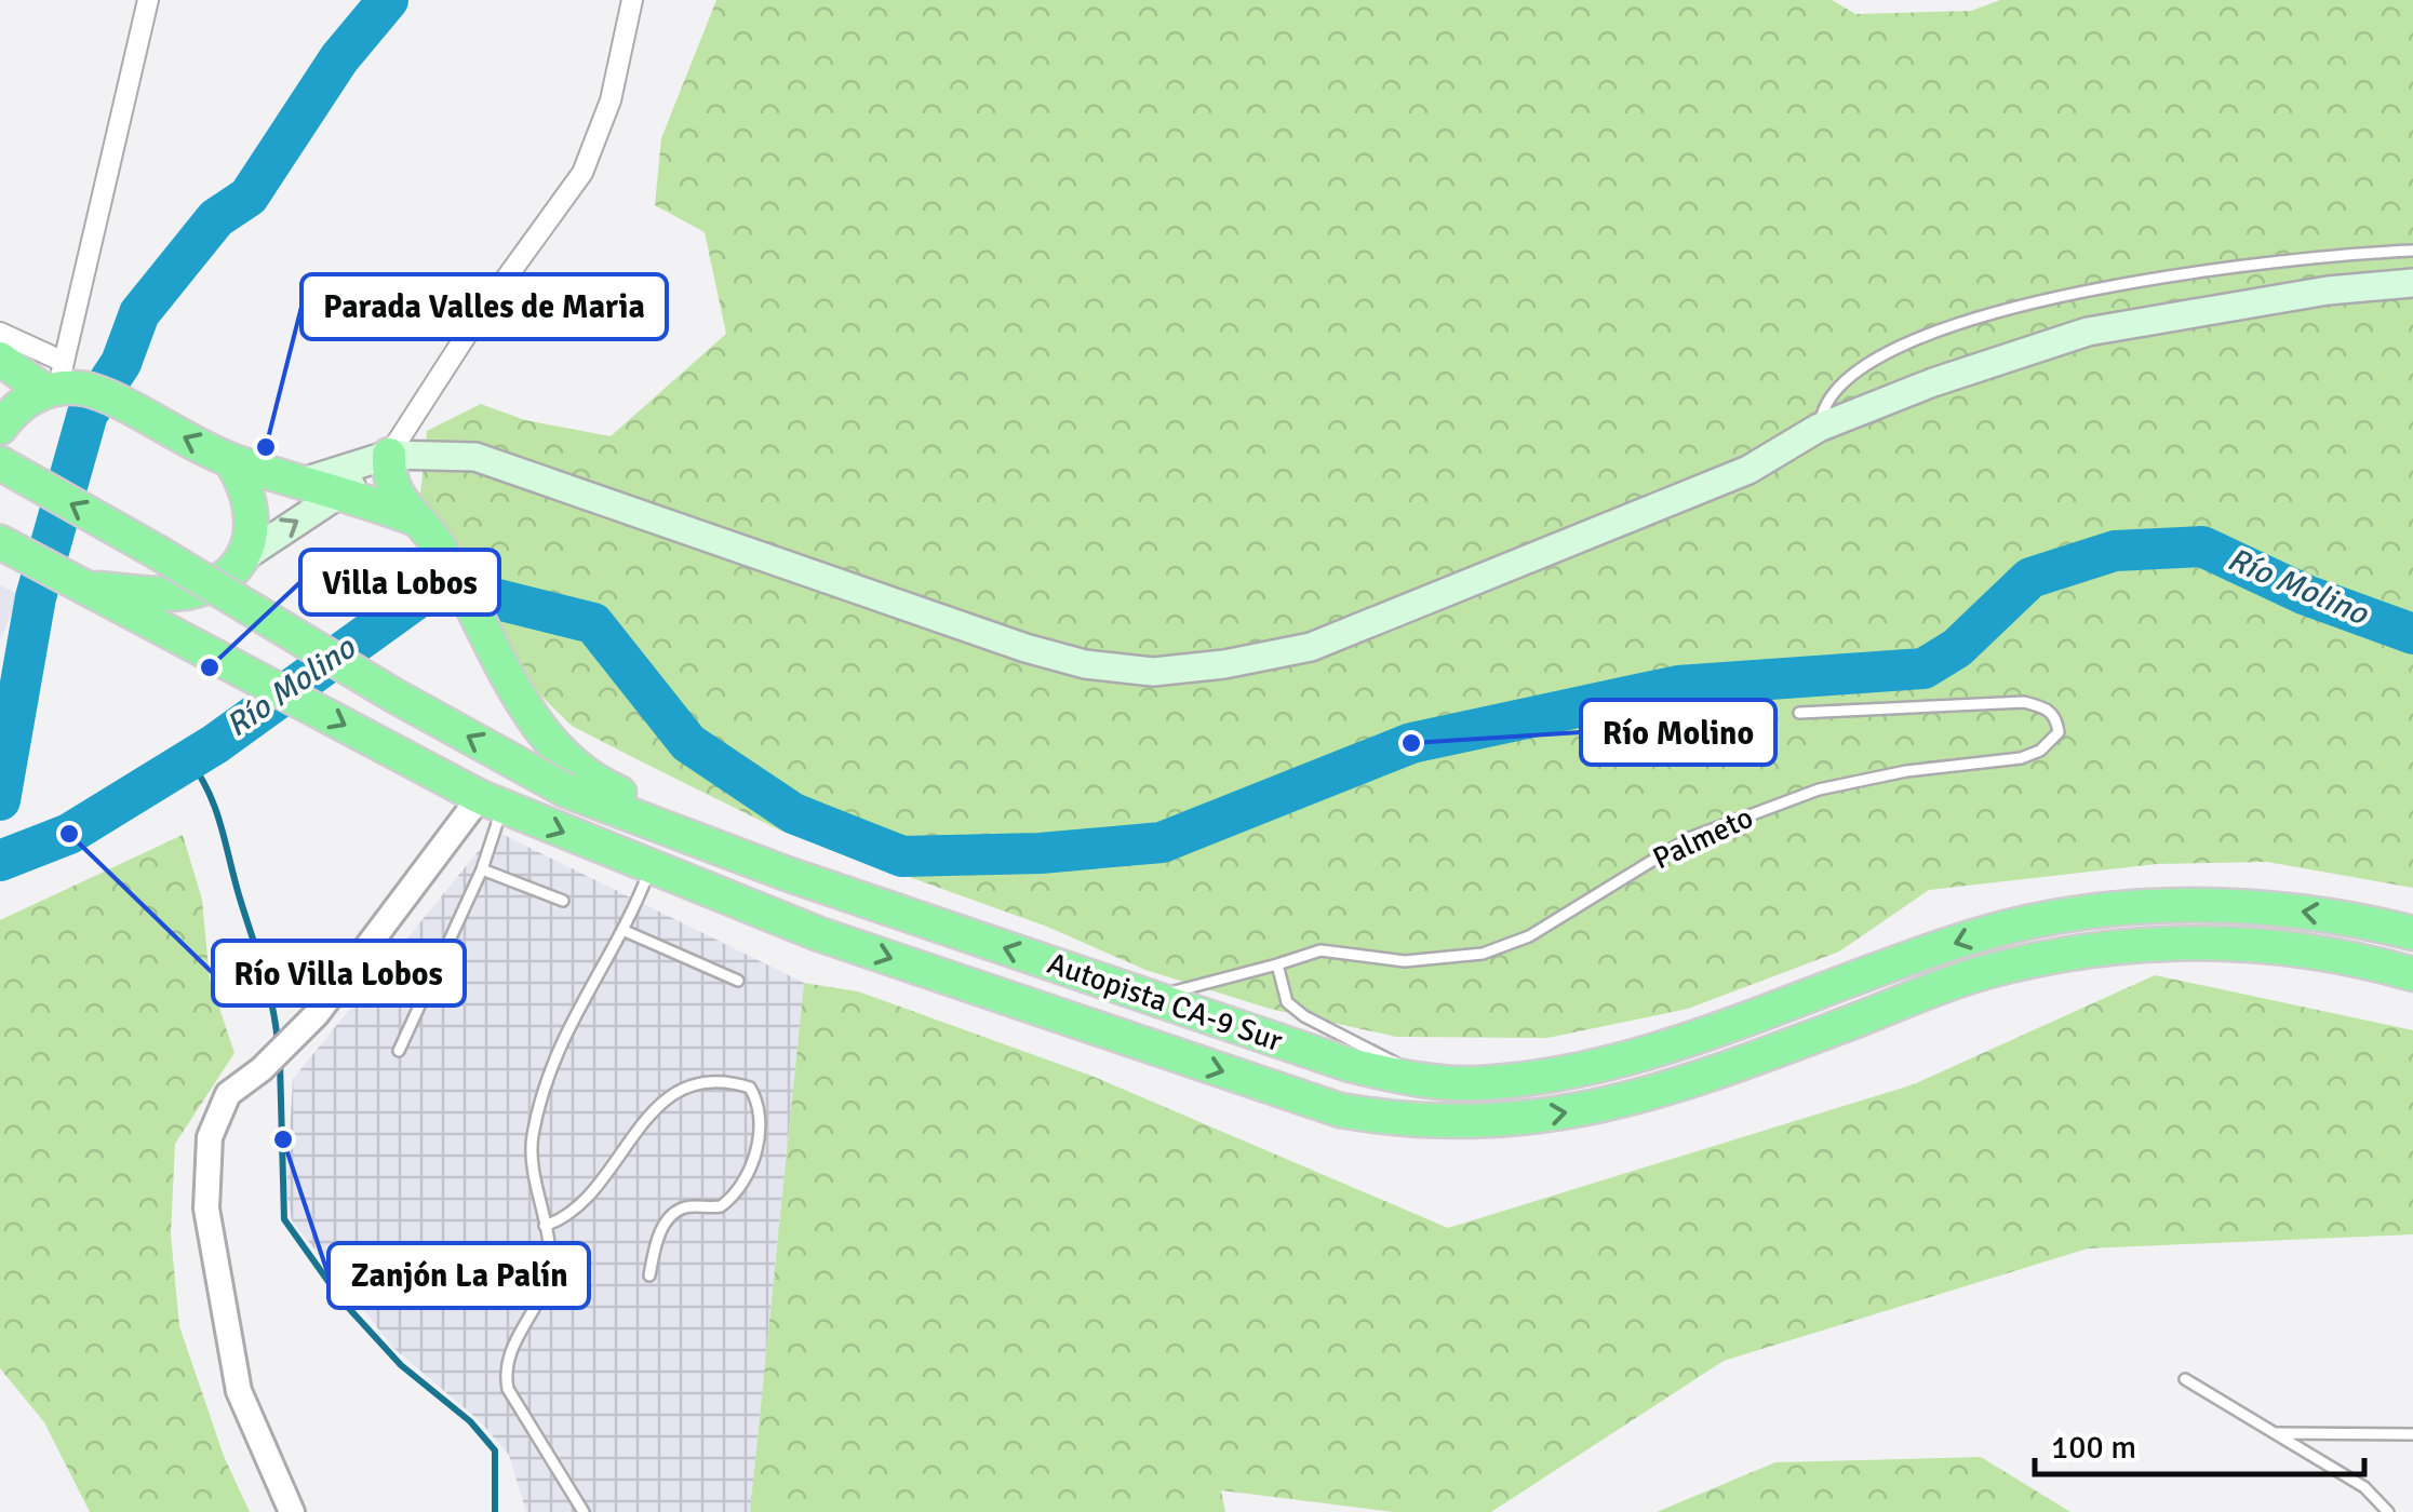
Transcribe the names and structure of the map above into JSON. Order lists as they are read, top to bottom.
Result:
{
  "streets": {
    "highway": ["Autopista CA-9 Sur"],
    "lane": ["Palmeto"]
  },
  "water": ["Río Molino"],
  "places": [
    "Parada Valles de Maria",
    "Villa Lobos",
    "Río Molino",
    "Río Villa Lobos",
    "Zanjón La Palín"
  ],
  "scale_bar": "100 m"
}
